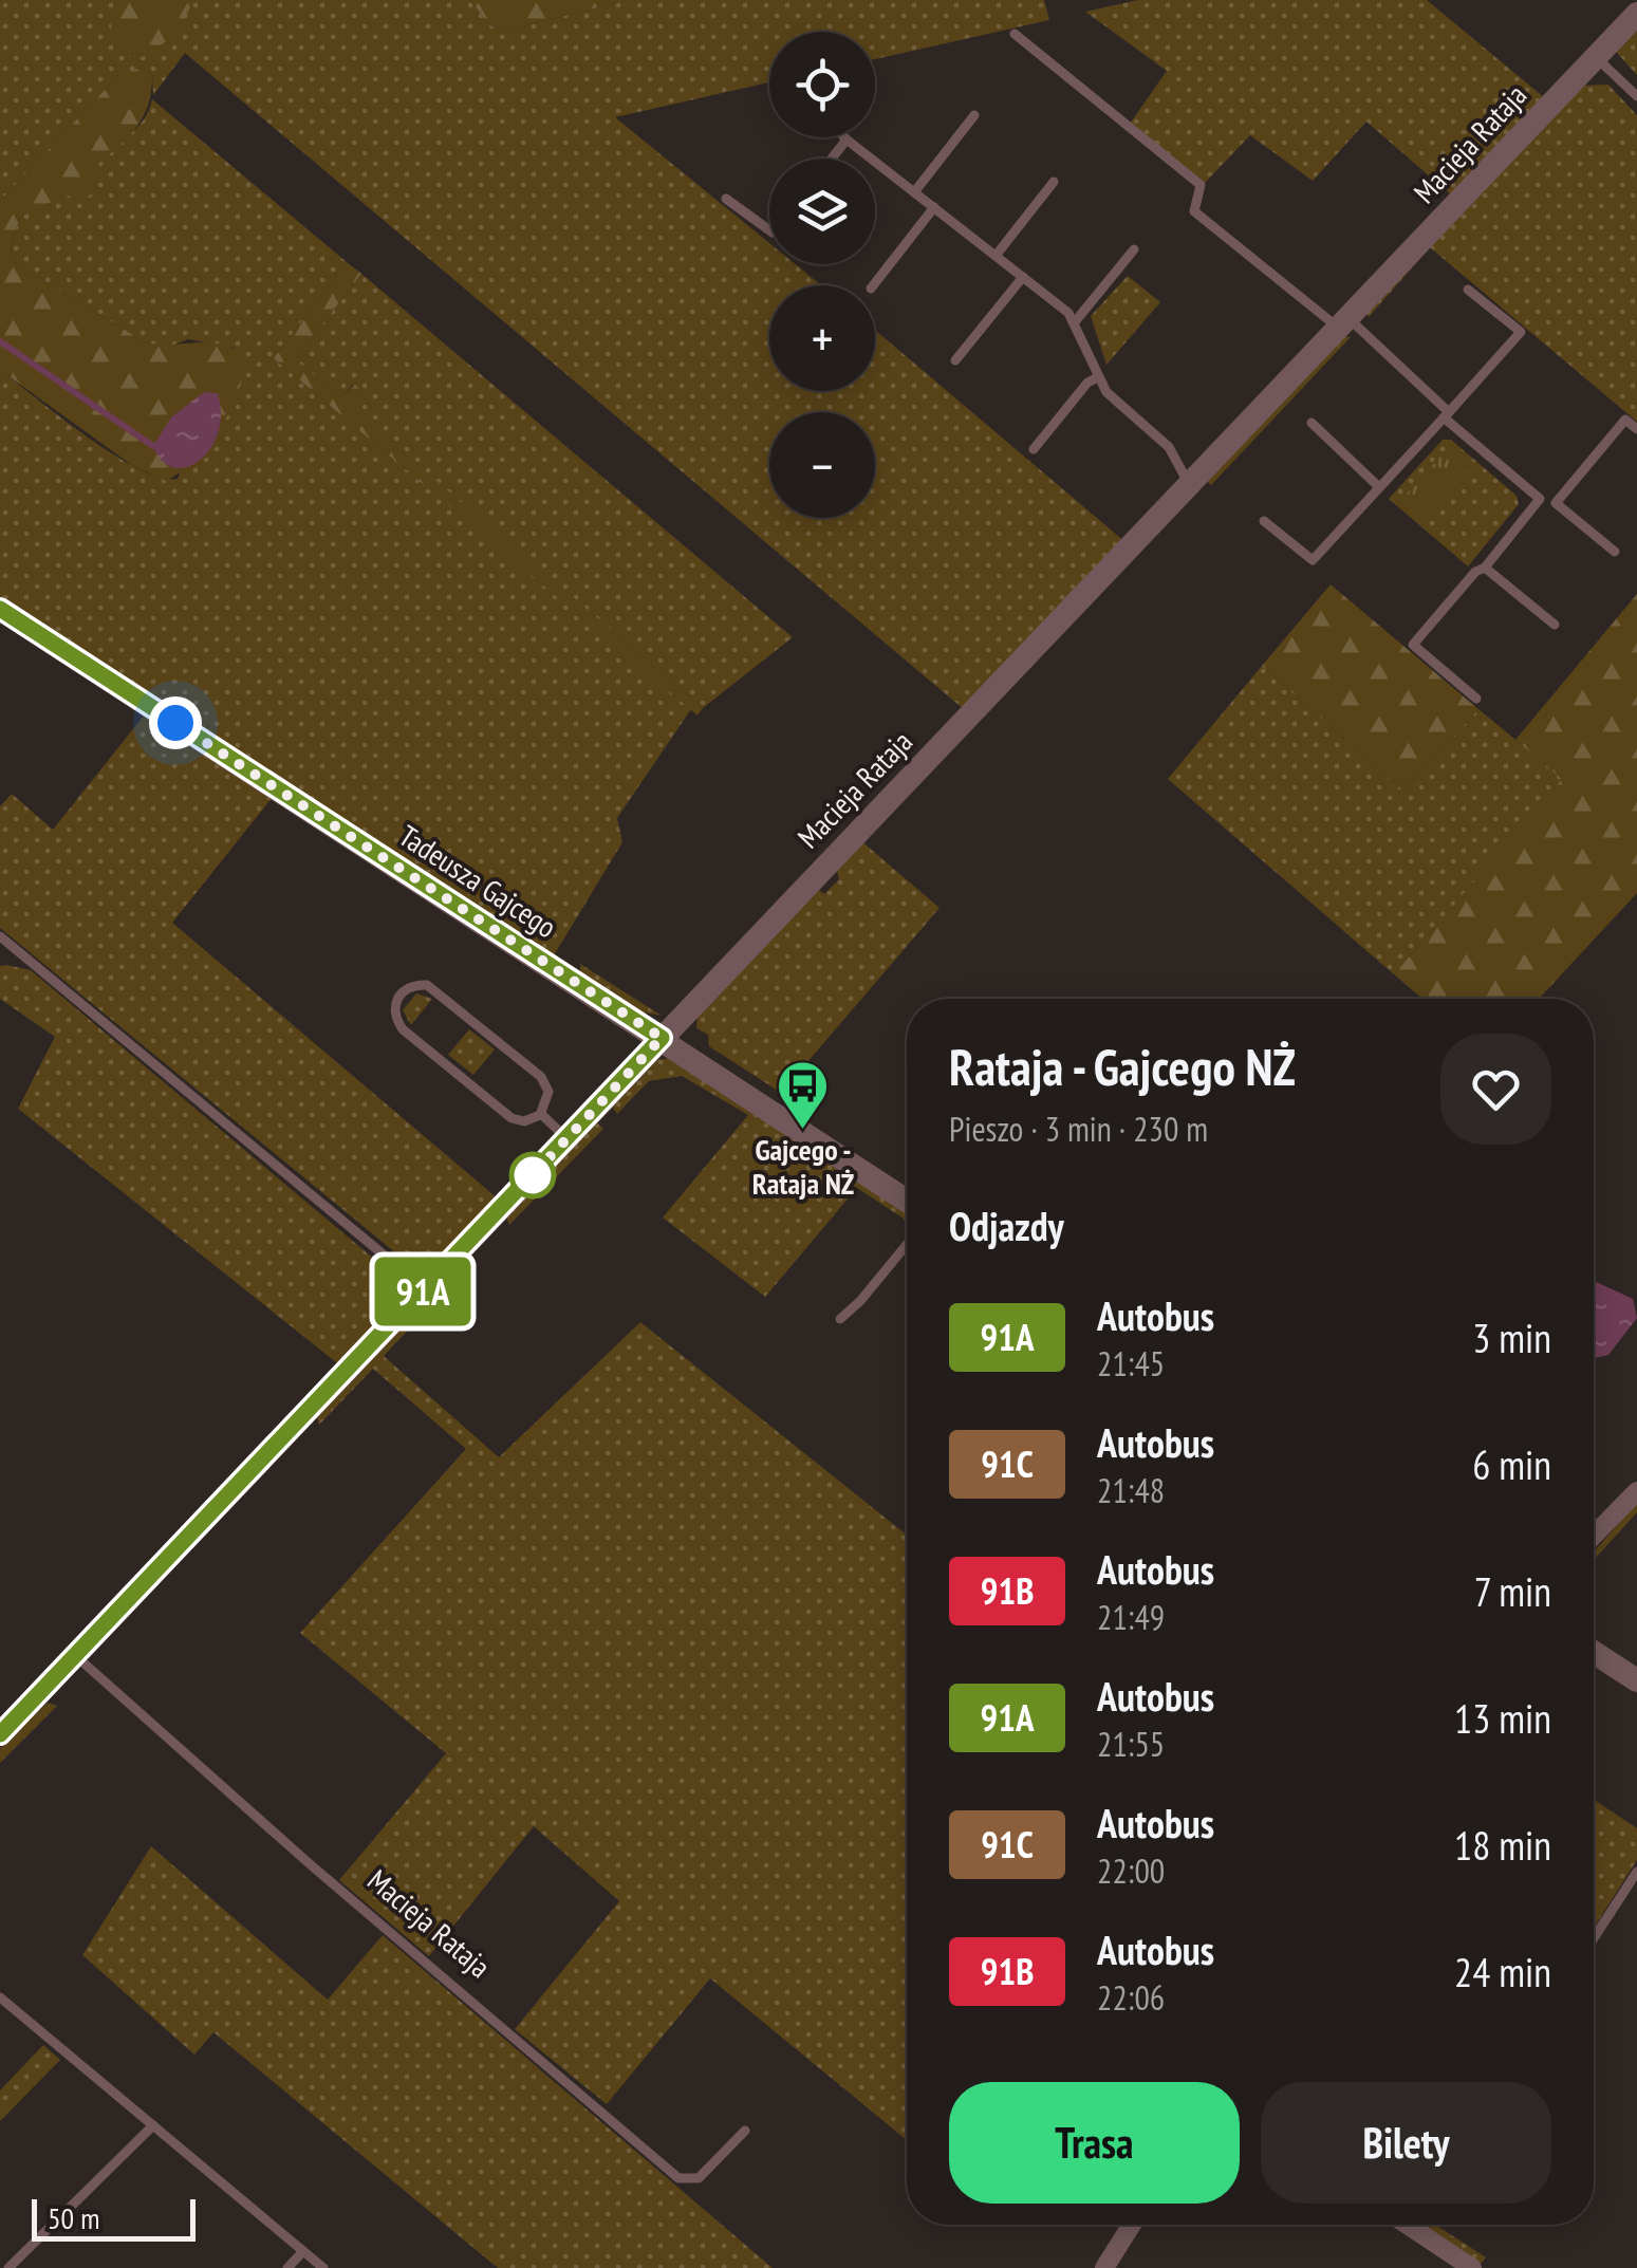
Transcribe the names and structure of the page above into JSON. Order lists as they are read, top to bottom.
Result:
{
  "streets": {
    "street": ["Macieja Rataja", "Tadeusza Gajcego"]
  },
  "crossings": [
    ["Macieja Rataja", "Tadeusza Gajcego"]
  ],
  "places": {
    "bus stop": ["Gajcego - Rataja NŻ"]
  },
  "lines": ["bus line 91A"],
  "scale_bar": "50 m",
  "page": {
    "on_map": "91A",
    "map_buttons": ["+", "−"],
    "heading": [
      ["Rataja - Gajcego NŻ", "Pieszo · 3 min · 230 m"],
      "Odjazdy"
    ],
    "list": [
      {
        "mark": "91A",
        "name": "Autobus",
        "note": "21:45",
        "value": "3 min"
      },
      {
        "mark": "91C",
        "name": "Autobus",
        "note": "21:48",
        "value": "6 min"
      },
      {
        "mark": "91B",
        "name": "Autobus",
        "note": "21:49",
        "value": "7 min"
      },
      {
        "mark": "91A",
        "name": "Autobus",
        "note": "21:55",
        "value": "13 min"
      },
      {
        "mark": "91C",
        "name": "Autobus",
        "note": "22:00",
        "value": "18 min"
      },
      {
        "mark": "91B",
        "name": "Autobus",
        "note": "22:06",
        "value": "24 min"
      }
    ],
    "buttons": ["Trasa", "Bilety"],
    "scale": "50 m"
  }
}
